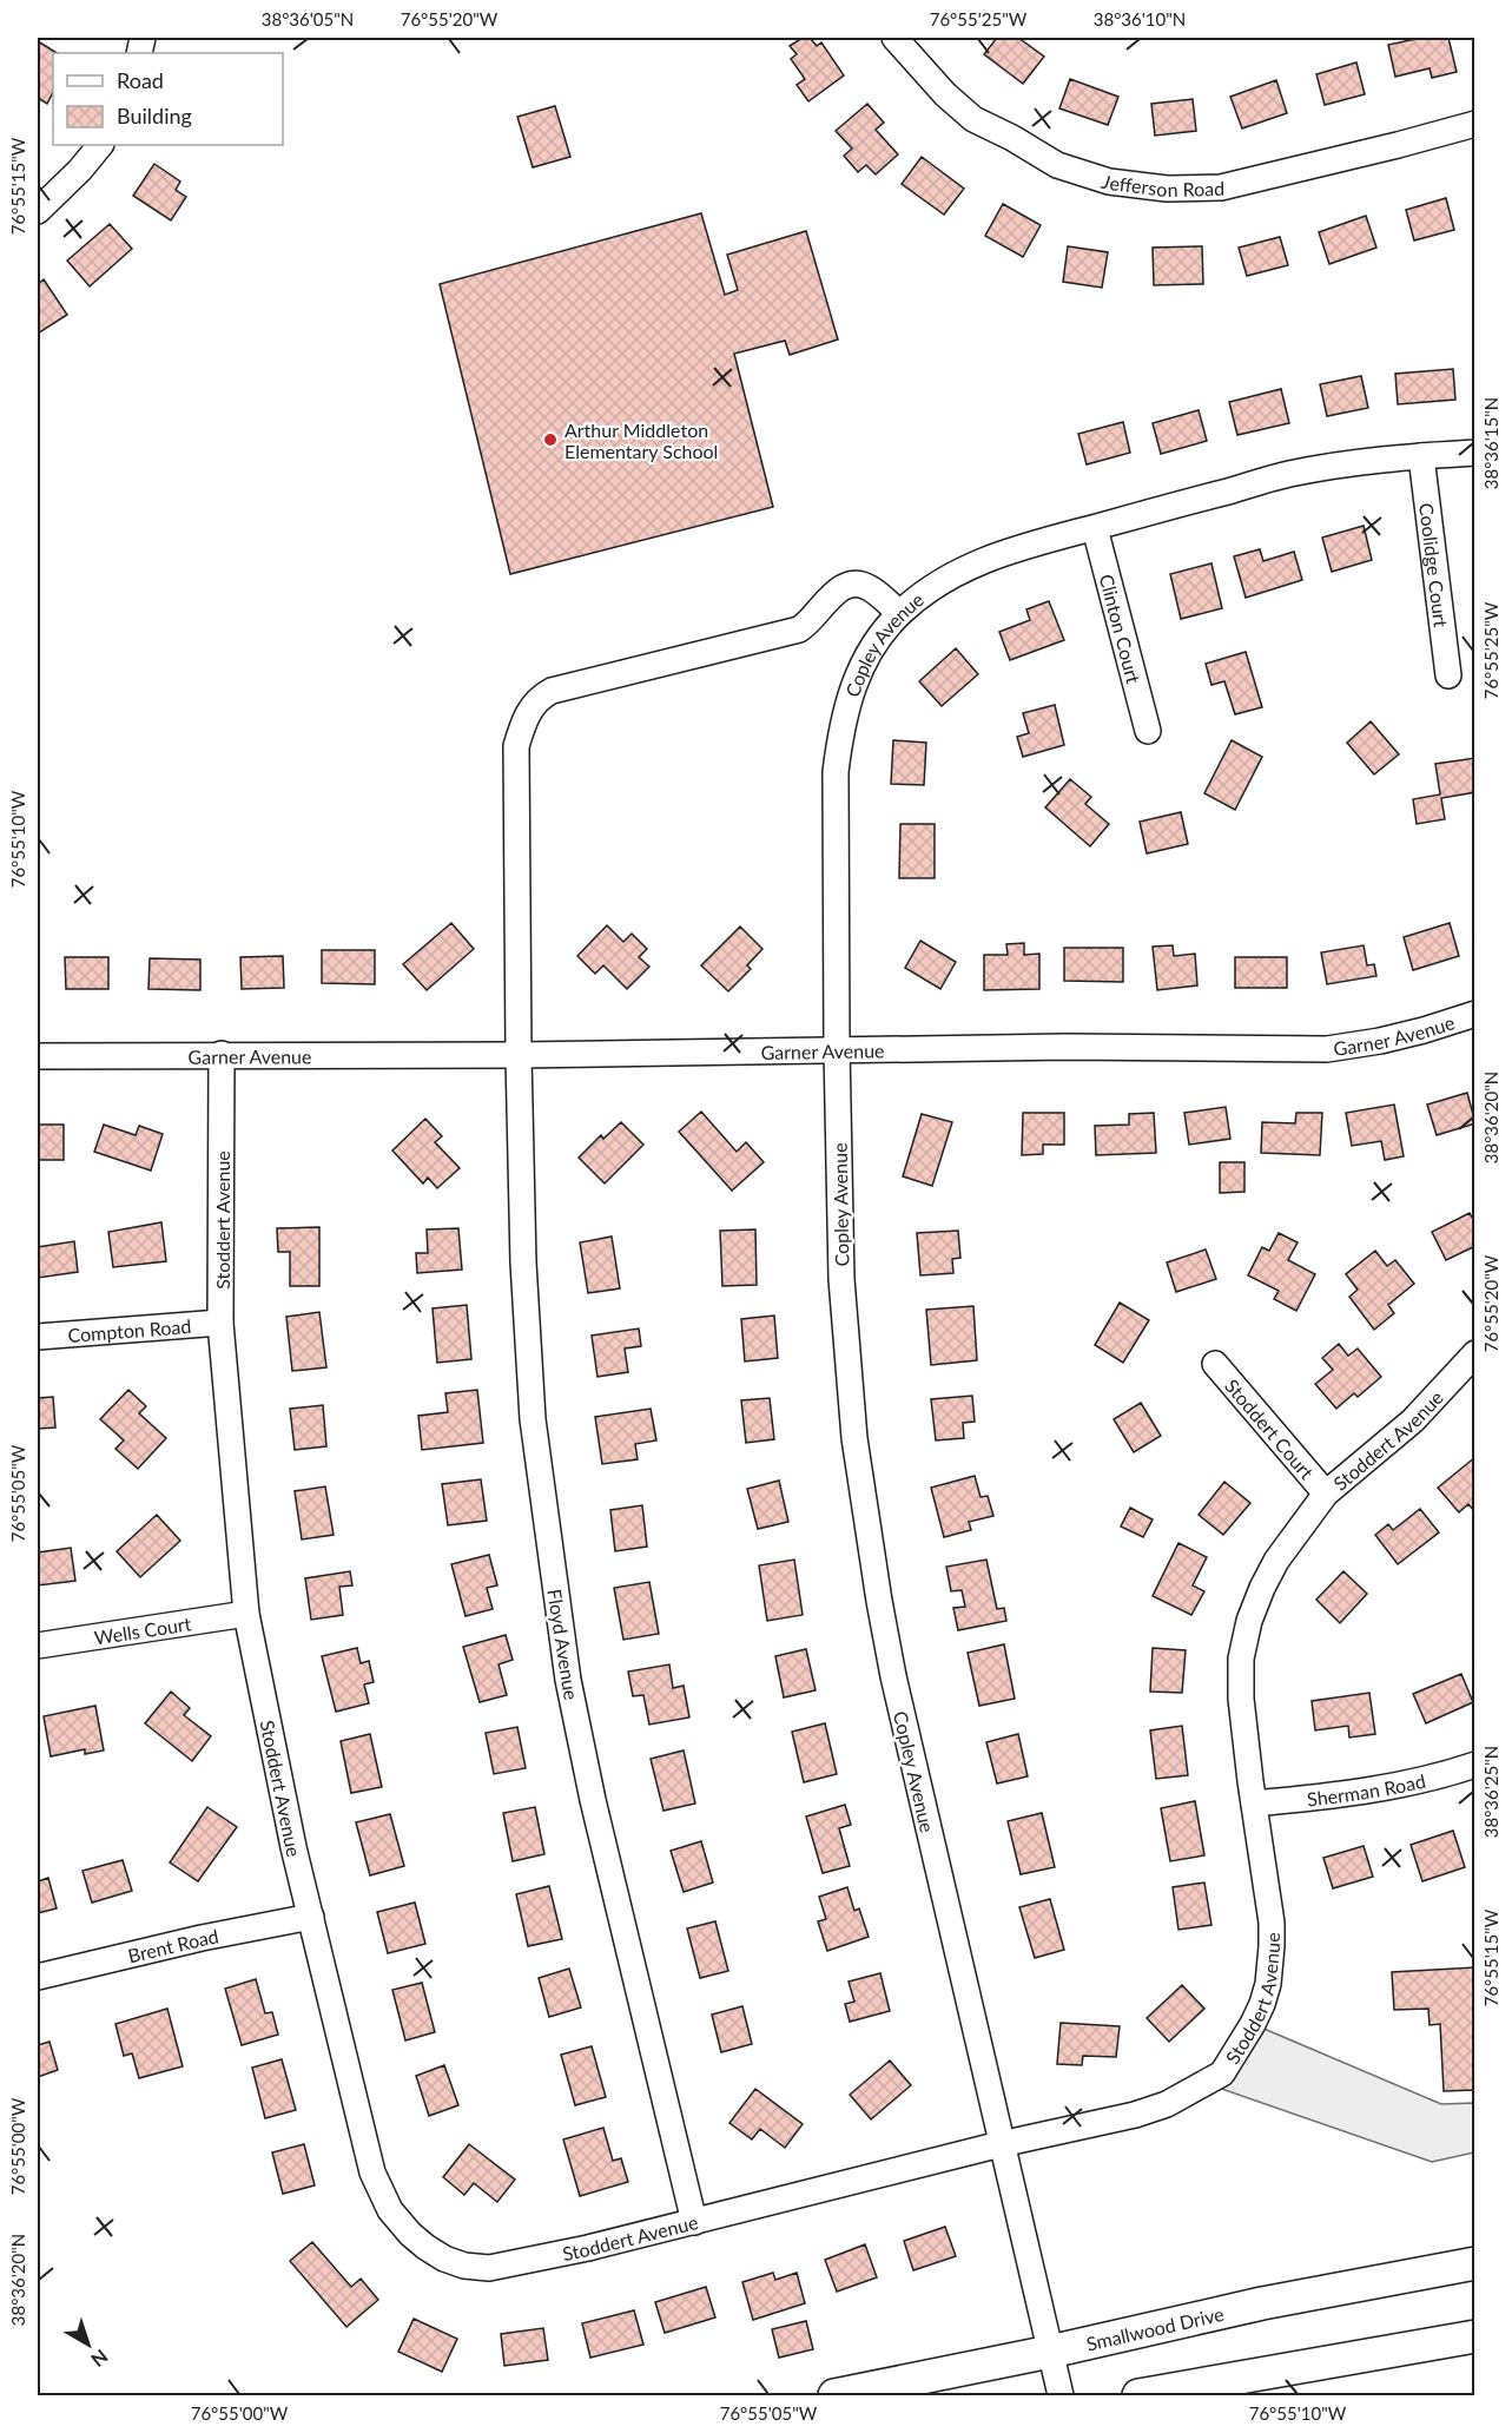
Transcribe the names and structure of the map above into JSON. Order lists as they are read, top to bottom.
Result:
{
  "streets": {
    "main road": ["Smallwood Drive"],
    "street": [
      "Jefferson Road",
      "Coolidge Court",
      "Clinton Court",
      "Copley Avenue",
      "Garner Avenue",
      "Stoddert Avenue",
      "Compton Road",
      "Stoddert Court",
      "Wells Court",
      "Floyd Avenue",
      "Sherman Road",
      "Brent Road"
    ]
  },
  "crossings": [
    ["Coolidge Court", "Copley Avenue"],
    ["Clinton Court", "Copley Avenue"],
    ["Copley Avenue", "Garner Avenue"],
    ["Copley Avenue", "Stoddert Avenue"],
    ["Copley Avenue", "Floyd Avenue"],
    ["Copley Avenue", "Smallwood Drive"],
    ["Garner Avenue", "Stoddert Avenue"],
    ["Garner Avenue", "Floyd Avenue"],
    ["Stoddert Avenue", "Compton Road"],
    ["Stoddert Avenue", "Stoddert Court"],
    ["Stoddert Avenue", "Wells Court"],
    ["Stoddert Avenue", "Floyd Avenue"],
    ["Stoddert Avenue", "Sherman Road"],
    ["Stoddert Avenue", "Brent Road"]
  ],
  "places": ["Arthur Middleton Elementary School"],
  "legend": ["Road", "Building"],
  "north": "bottom right",
  "coordinates": [
    "38°36'05\"N",
    "76°55'20\"W",
    "76°55'25\"W",
    "38°36'10\"N",
    "76°55'15\"W",
    "38°36'15\"N",
    "76°55'10\"W",
    "38°36'20\"N",
    "76°55'05\"W",
    "38°36'25\"N",
    "76°55'00\"W"
  ]
}
